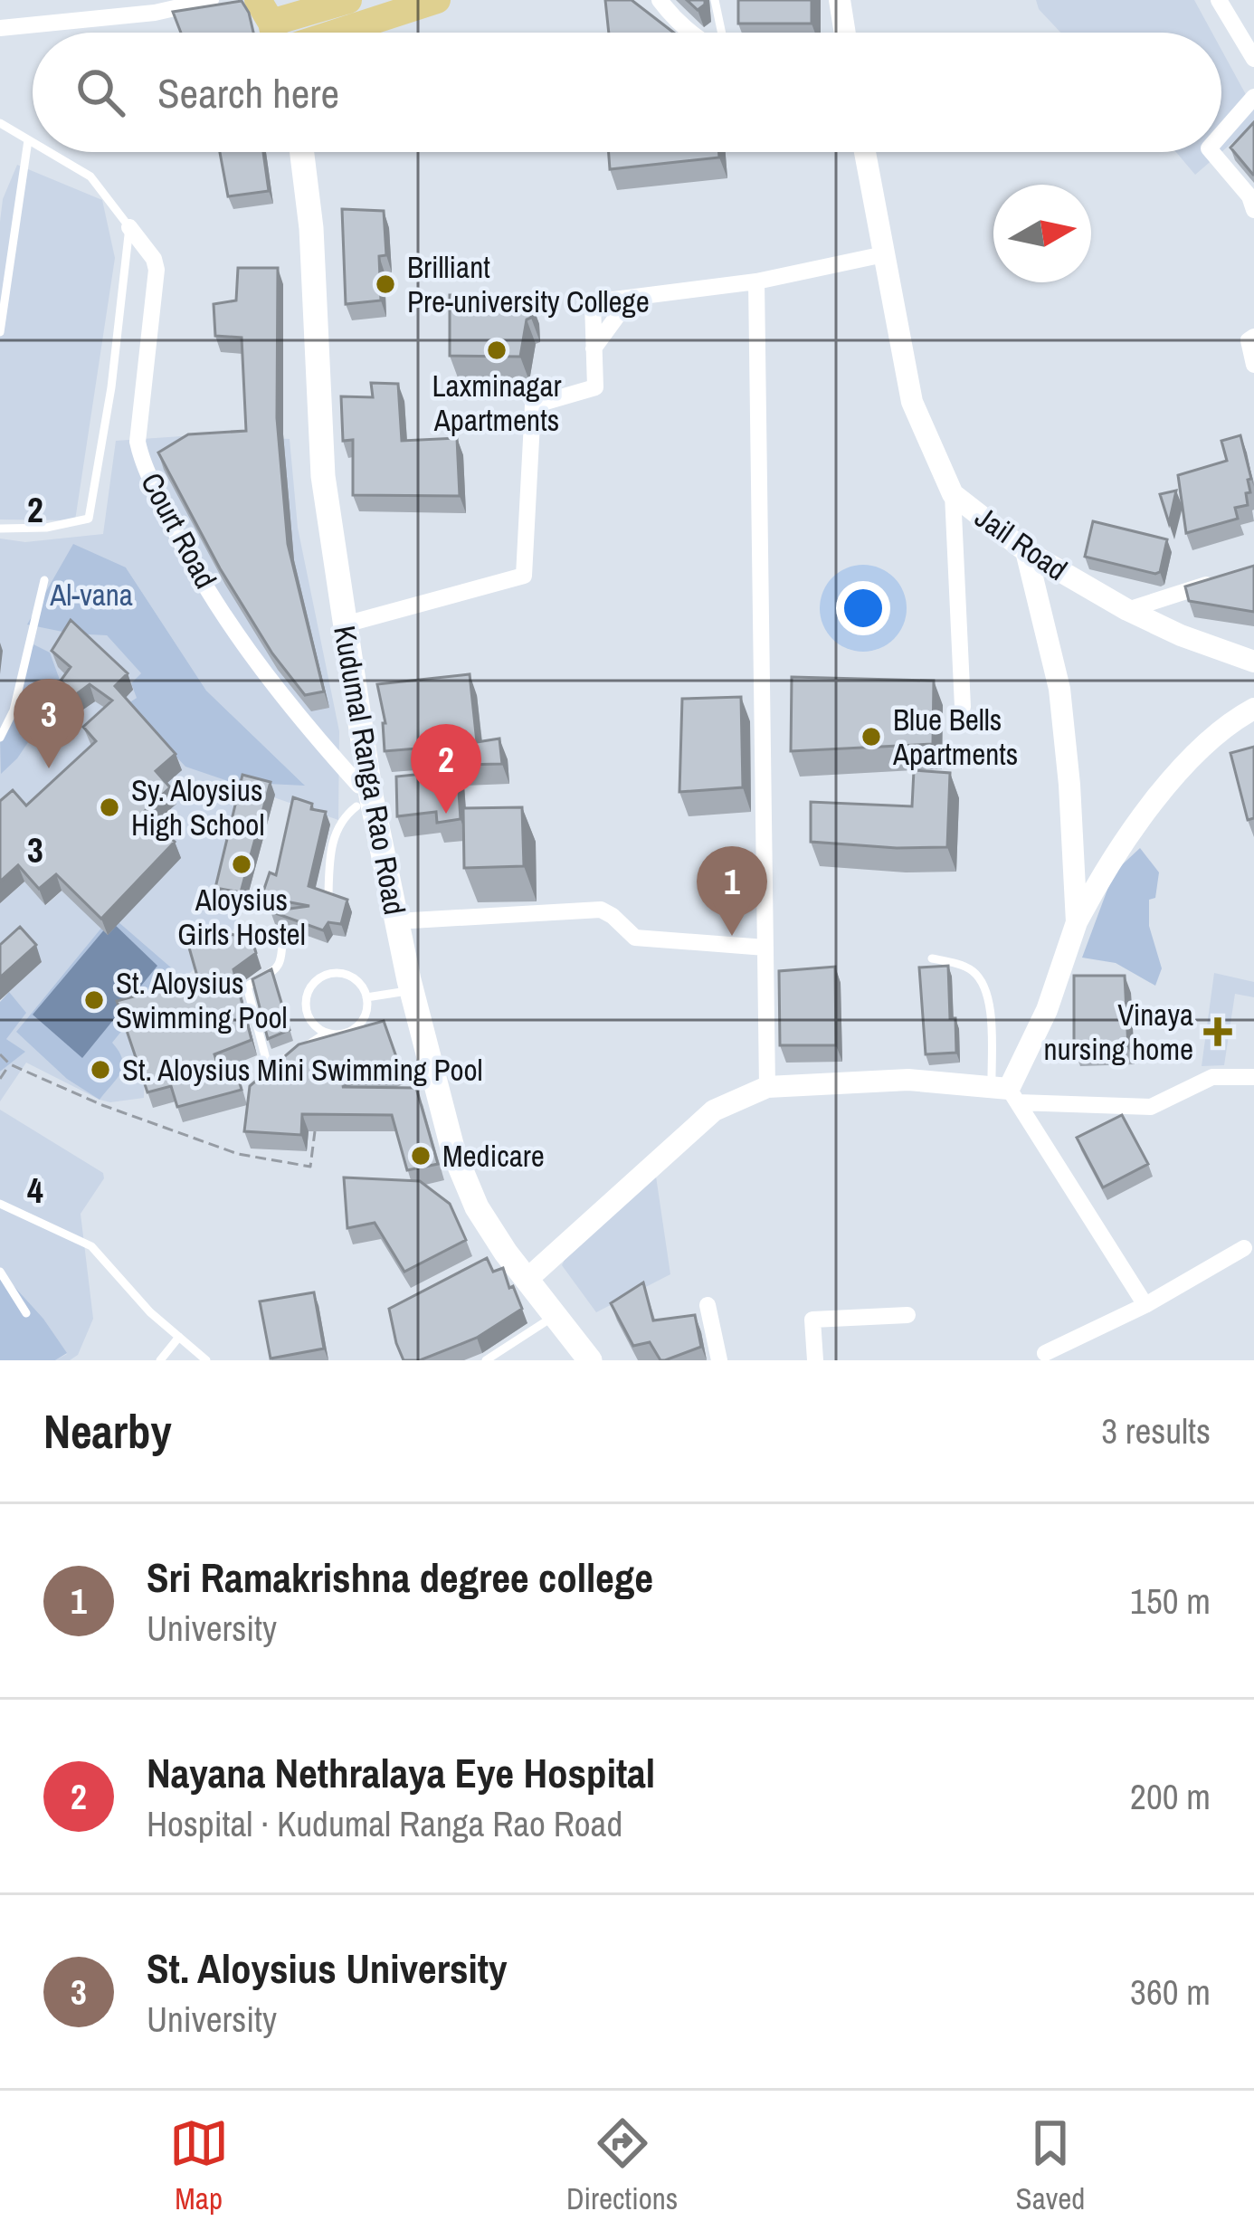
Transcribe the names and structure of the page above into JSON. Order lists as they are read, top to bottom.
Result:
{
  "streets": {
    "main road": ["Kudumal Ranga Rao Road"],
    "street": ["Court Road", "Jail Road"]
  },
  "crossings": [
    ["Court Road", "Kudumal Ranga Rao Road"]
  ],
  "parks": ["Al-vana"],
  "places": {
    "other": [
      "Brilliant Pre-university College",
      "Laxminagar Apartments",
      "Blue Bells Apartments",
      "Sy. Aloysius High School",
      "Aloysius Girls Hostel",
      "St. Aloysius Swimming Pool",
      "St. Aloysius Mini Swimming Pool",
      "Medicare"
    ],
    "health": ["Vinaya nursing home"]
  },
  "north": "right",
  "page": {
    "search": "Search here",
    "pins": ["3", "2", "1"],
    "heading": ["Nearby", "3 results"],
    "list": [
      {
        "mark": "1",
        "name": "Sri Ramakrishna degree college",
        "note": "University",
        "value": "150 m"
      },
      {
        "mark": "2",
        "name": "Nayana Nethralaya Eye Hospital",
        "note": "Hospital · Kudumal Ranga Rao Road",
        "value": "200 m"
      },
      {
        "mark": "3",
        "name": "St. Aloysius University",
        "note": "University",
        "value": "360 m"
      }
    ],
    "nav": ["Map", "Directions", "Saved"]
  },
  "grid": {
    "rows": ["2", "3", "4"]
  }
}
